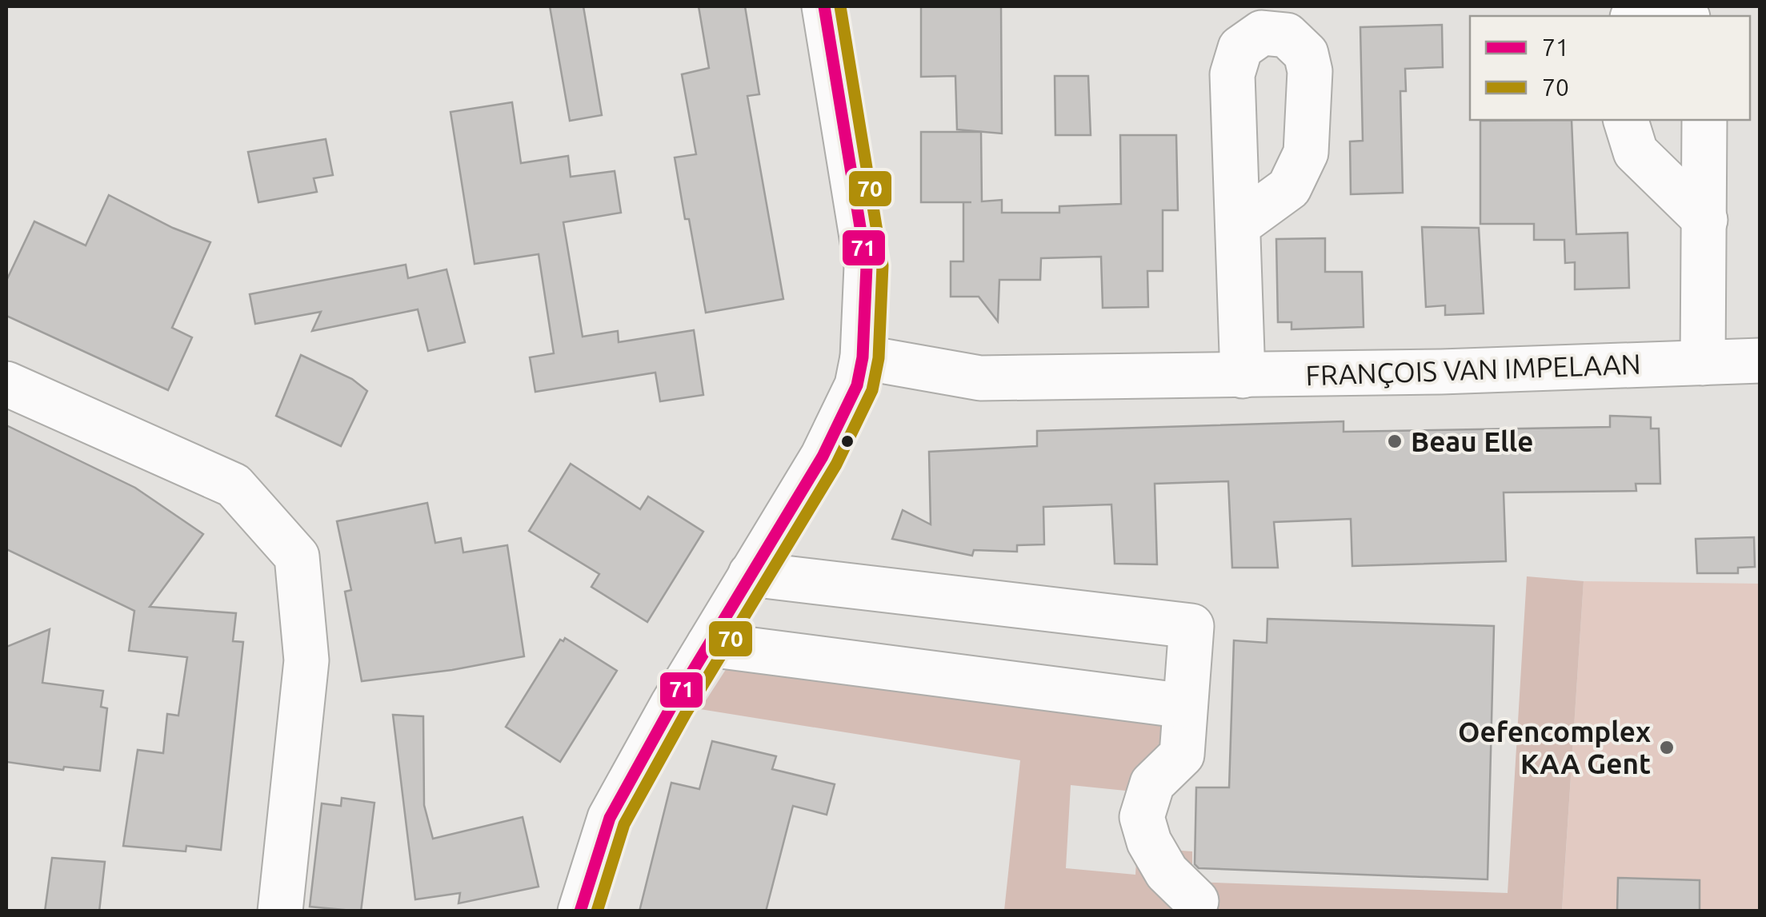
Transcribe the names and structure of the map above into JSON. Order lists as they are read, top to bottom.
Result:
{
  "streets": {
    "street": ["FRANÇOIS VAN IMPELAAN"]
  },
  "places": ["Beau Elle", "Oefencomplex KAA Gent"],
  "lines": ["transit line 71", "transit line 70"],
  "legend": ["71", "70"]
}
